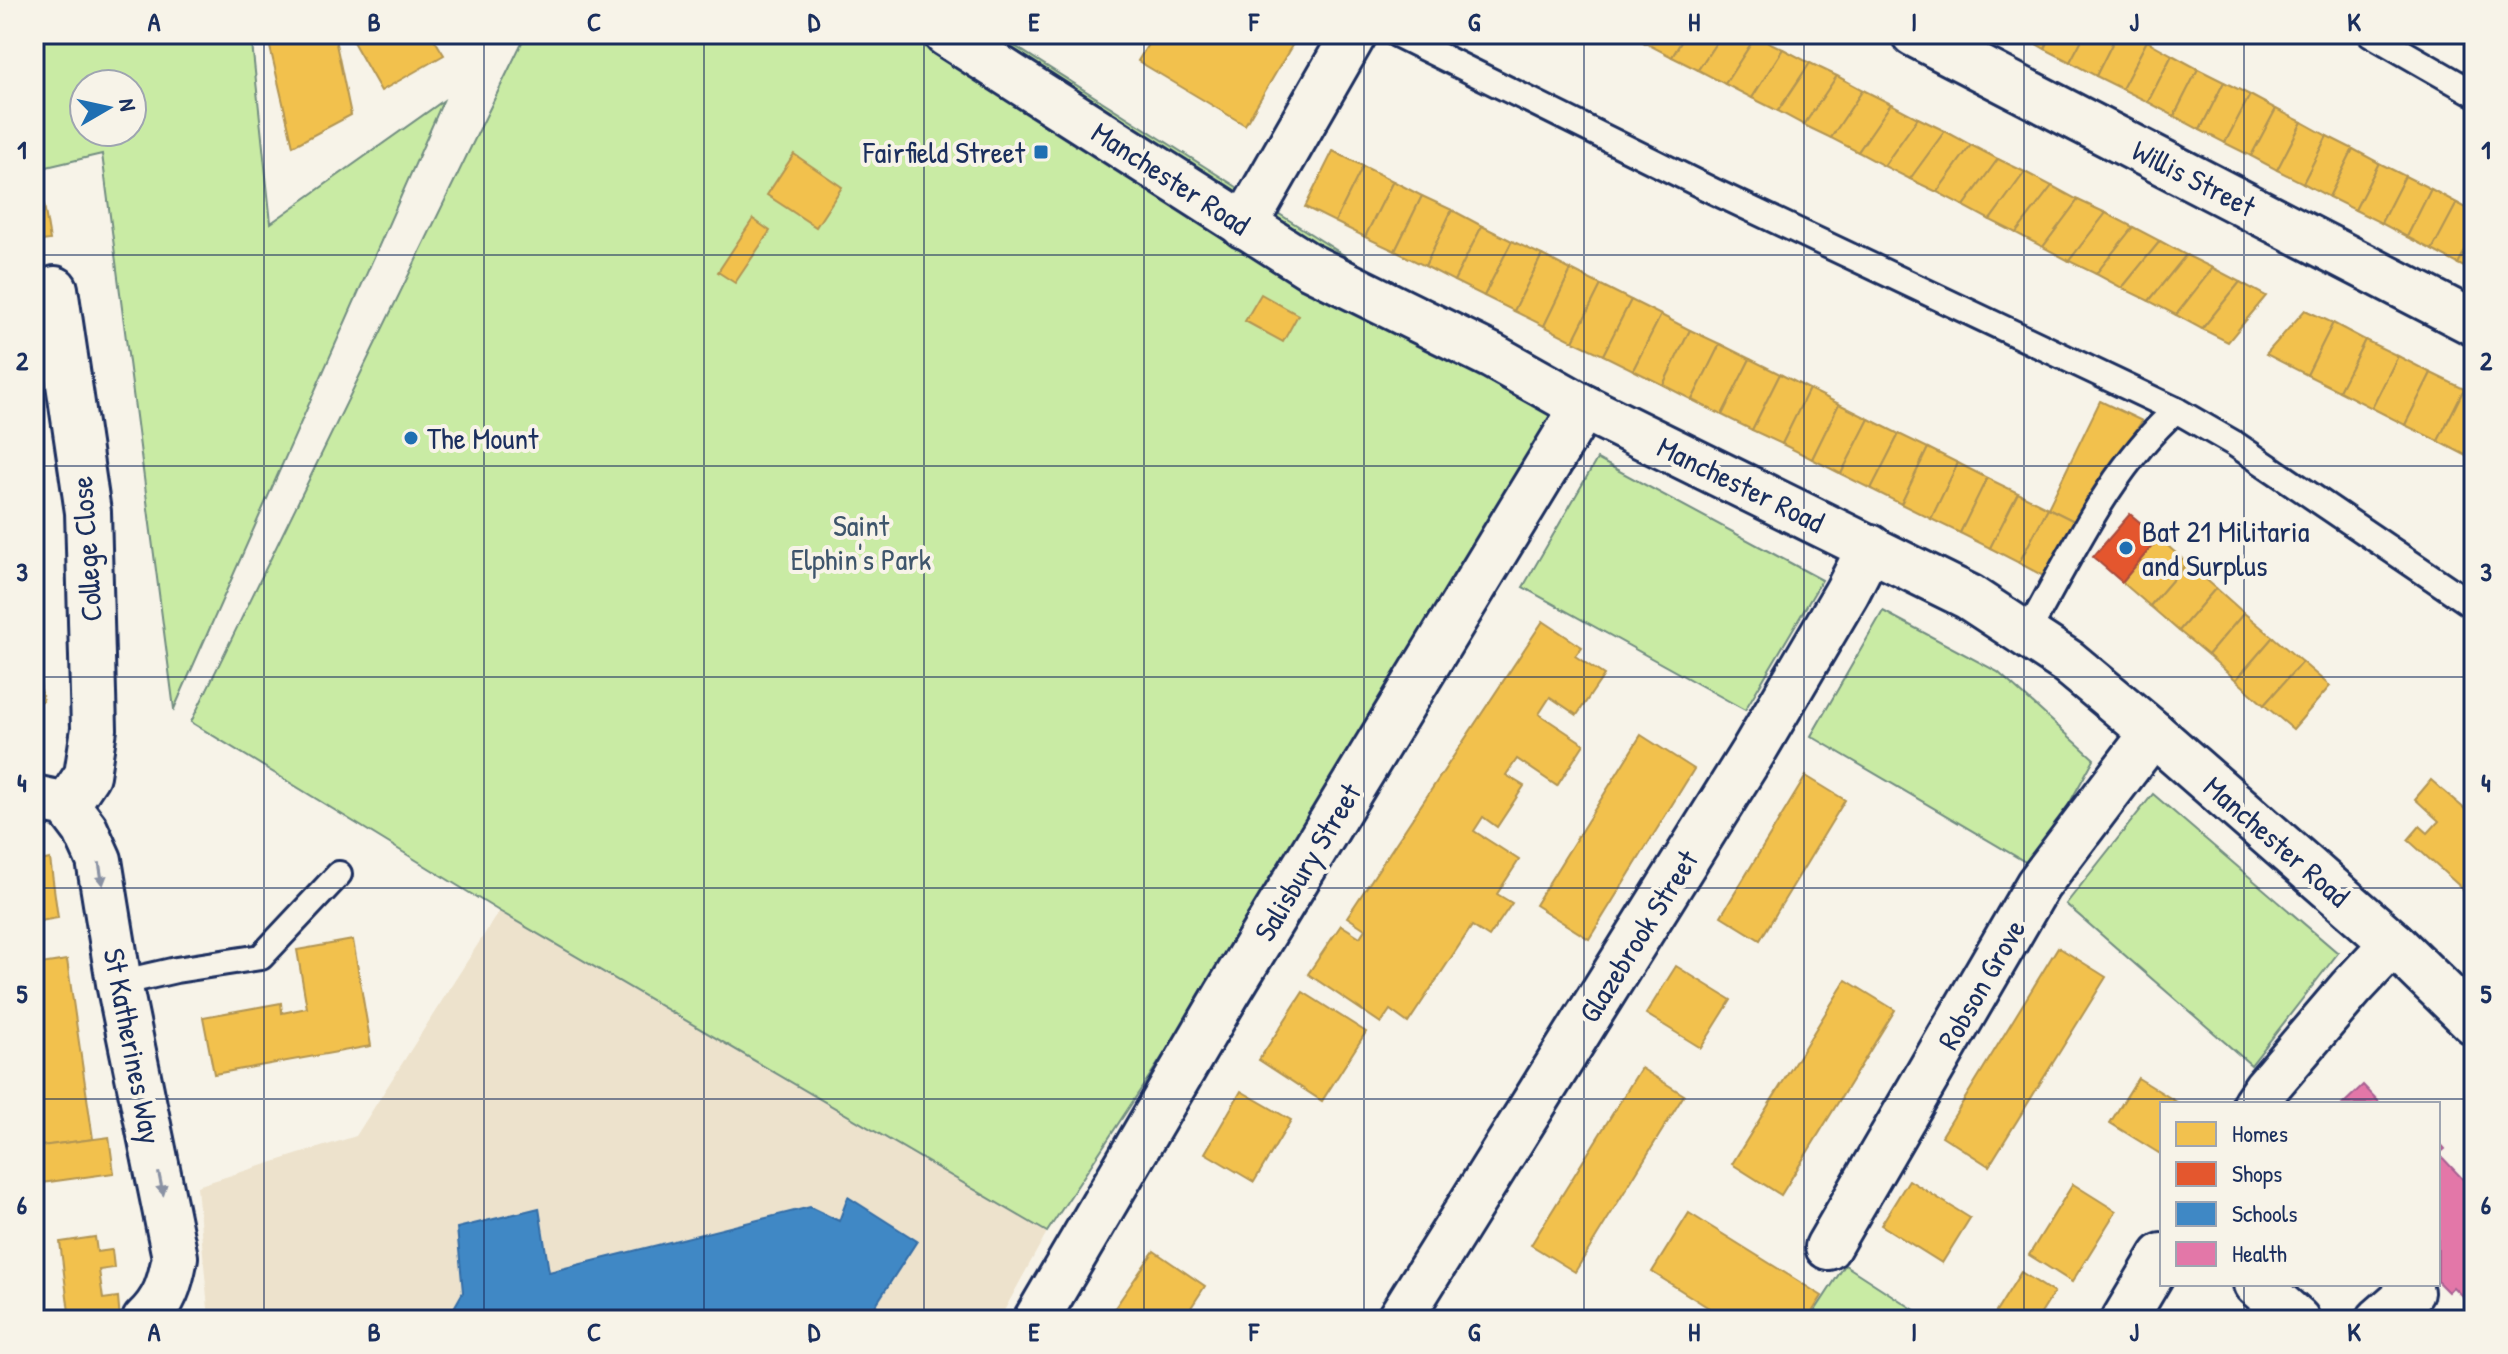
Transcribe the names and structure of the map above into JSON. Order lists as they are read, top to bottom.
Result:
{
  "streets": {
    "street": [
      "Manchester Road",
      "Willis Street",
      "College Close",
      "Salisbury Street",
      "Glazebrook Street",
      "Robson Grove",
      "St Katherines Way"
    ]
  },
  "crossings": [
    ["Manchester Road", "Salisbury Street"],
    ["Manchester Road", "Glazebrook Street"],
    ["Manchester Road", "Robson Grove"],
    ["College Close", "St Katherines Way"]
  ],
  "one_way": ["St Katherines Way"],
  "parks": ["Saint Elphin's Park"],
  "places": {
    "transit": ["Fairfield Street"],
    "other": ["The Mount", "Bat 21 Militaria and Surplus"]
  },
  "legend": [
    "Homes",
    "Shops",
    "Schools",
    "Health"
  ],
  "north": "right",
  "grid": {
    "columns": [
      "A",
      "B",
      "C",
      "D",
      "E",
      "F",
      "G",
      "H",
      "I",
      "J",
      "K"
    ],
    "rows": [
      "1",
      "2",
      "3",
      "4",
      "5",
      "6"
    ]
  }
}
